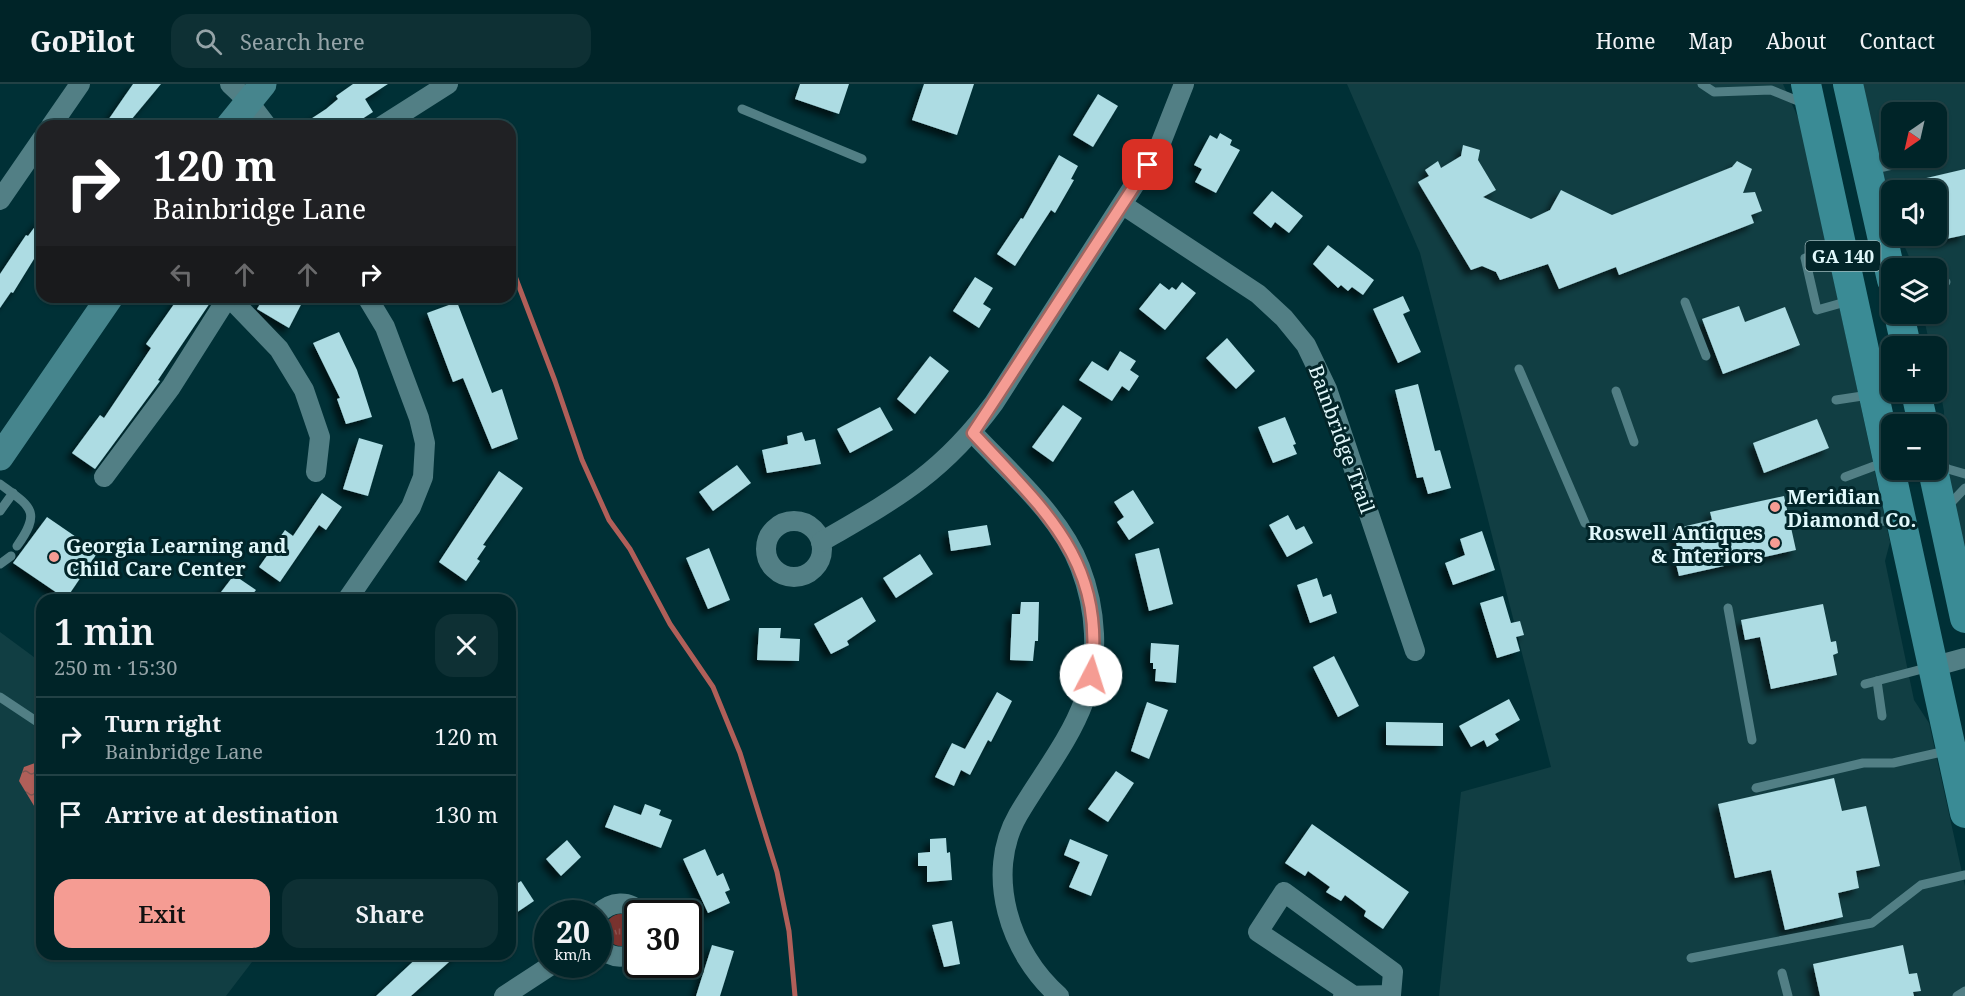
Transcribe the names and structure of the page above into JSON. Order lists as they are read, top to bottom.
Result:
{
  "streets": {
    "main road": ["GA 140"],
    "street": ["Bainbridge Trail"]
  },
  "places": ["Meridian Diamond Co.", "Roswell Antiques & Interiors", "Georgia Learning and Child Care Center"],
  "north": "bottom left",
  "page": {
    "header": "GoPilot",
    "search": "Search here",
    "nav": [
      "Home",
      "Map",
      "About",
      "Contact"
    ],
    "map_buttons": ["+", "−"],
    "turn": ["120 m", "Bainbridge Lane"],
    "heading": ["1 min", "250 m · 15:30"],
    "list": [
      {
        "name": "Turn right",
        "note": "Bainbridge Lane",
        "value": "120 m"
      },
      {
        "name": "Arrive at destination",
        "value": "130 m"
      }
    ],
    "buttons": ["Exit", "Share"],
    "speed": "20 km/h",
    "limit": "30"
  }
}
